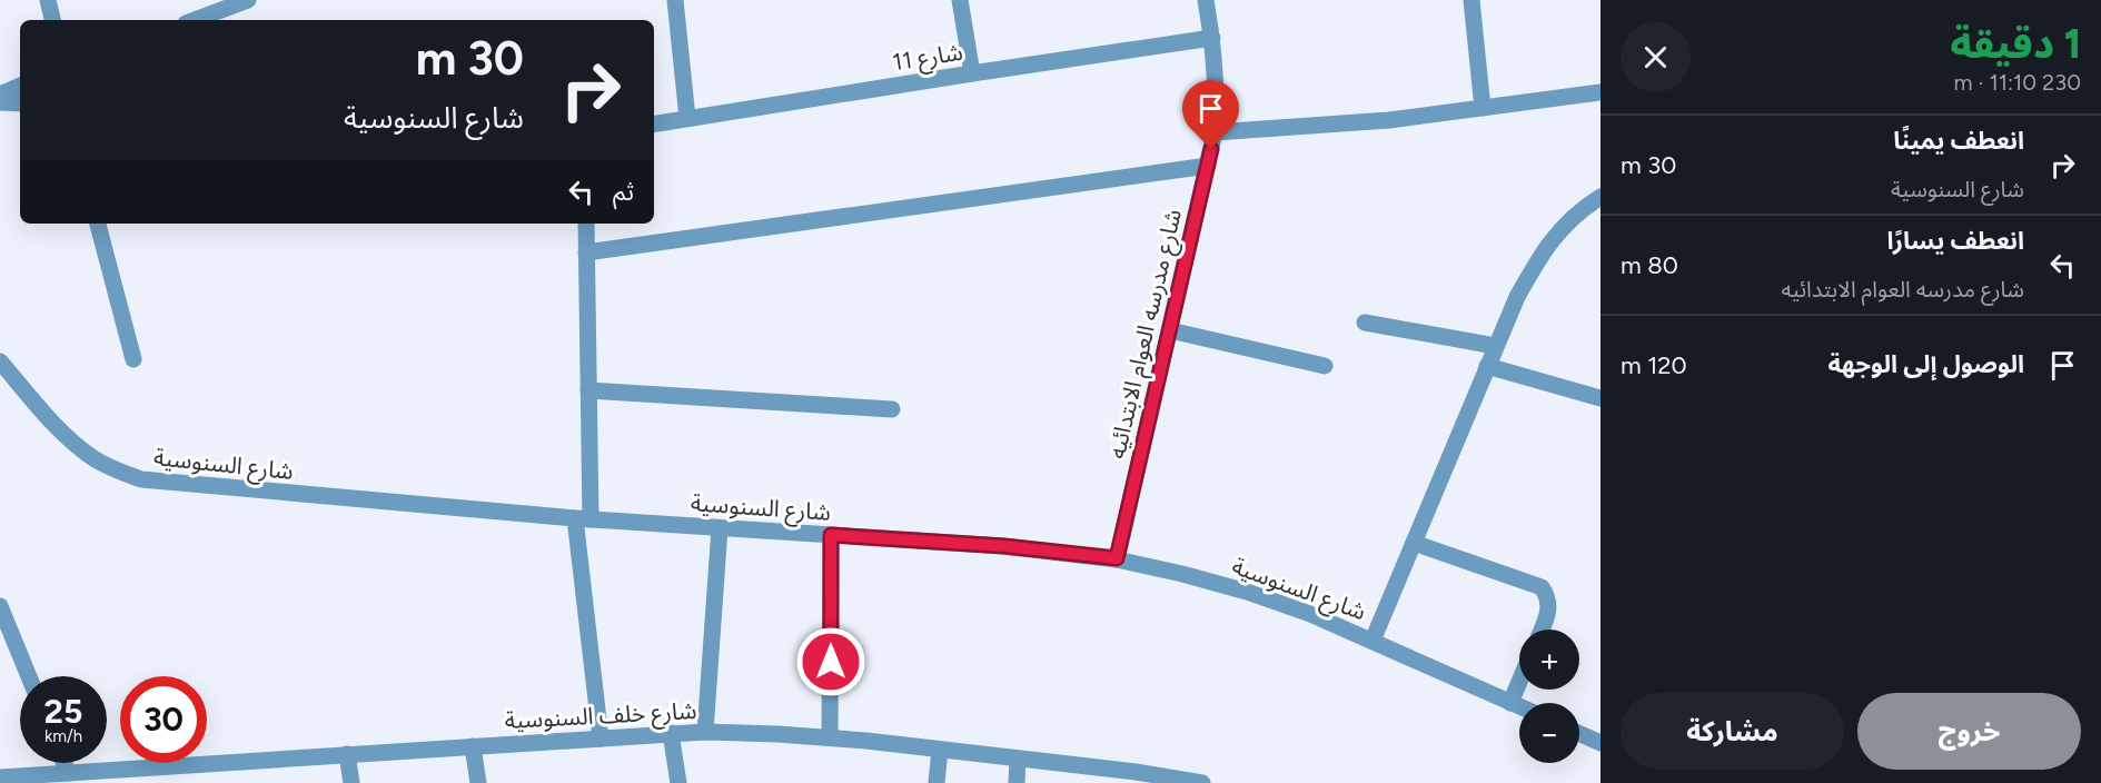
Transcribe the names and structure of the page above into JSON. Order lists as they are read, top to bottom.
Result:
{
  "streets": {
    "street": [
      "شارع 11",
      "شارع مدرسه العوام الابتدائيه",
      "شارع السنوسية",
      "شارع خلف السنوسية"
    ]
  },
  "crossings": [
    ["شارع 11", "شارع مدرسه العوام الابتدائيه"],
    ["شارع مدرسه العوام الابتدائيه", "شارع السنوسية"]
  ],
  "page": {
    "heading": ["1 دقيقة", "230 m · 11:10"],
    "turn": ["30 m", "شارع السنوسية"],
    "list": [
      {
        "name": "انعطف يمينًا",
        "note": "شارع السنوسية",
        "value": "30 m"
      },
      {
        "name": "انعطف يسارًا",
        "note": "شارع مدرسه العوام الابتدائيه",
        "value": "80 m"
      },
      {
        "name": "الوصول إلى الوجهة",
        "value": "120 m"
      }
    ],
    "then": "ثم",
    "map_buttons": ["+", "−"],
    "speed": "25 km/h",
    "limit": "30",
    "buttons": ["خروج", "مشاركة"]
  }
}
